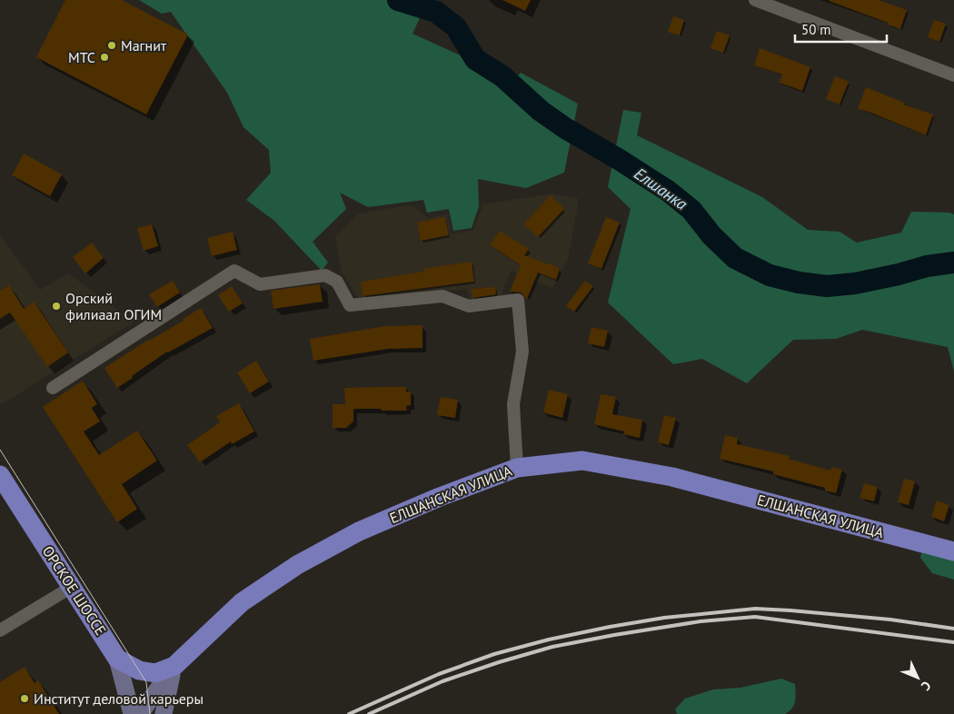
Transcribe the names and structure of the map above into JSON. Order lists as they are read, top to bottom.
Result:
{
  "streets": {
    "main road": ["ЕЛШАНСКАЯ УЛИЦА", "ОРСКОЕ ШОССЕ"]
  },
  "water": ["Елшанка"],
  "places": [
    "Магнит",
    "МТС",
    "Орский филиаал ОГИМ",
    "Институт деловой карьеры"
  ],
  "scale_bar": "50 m",
  "north": "bottom right"
}
